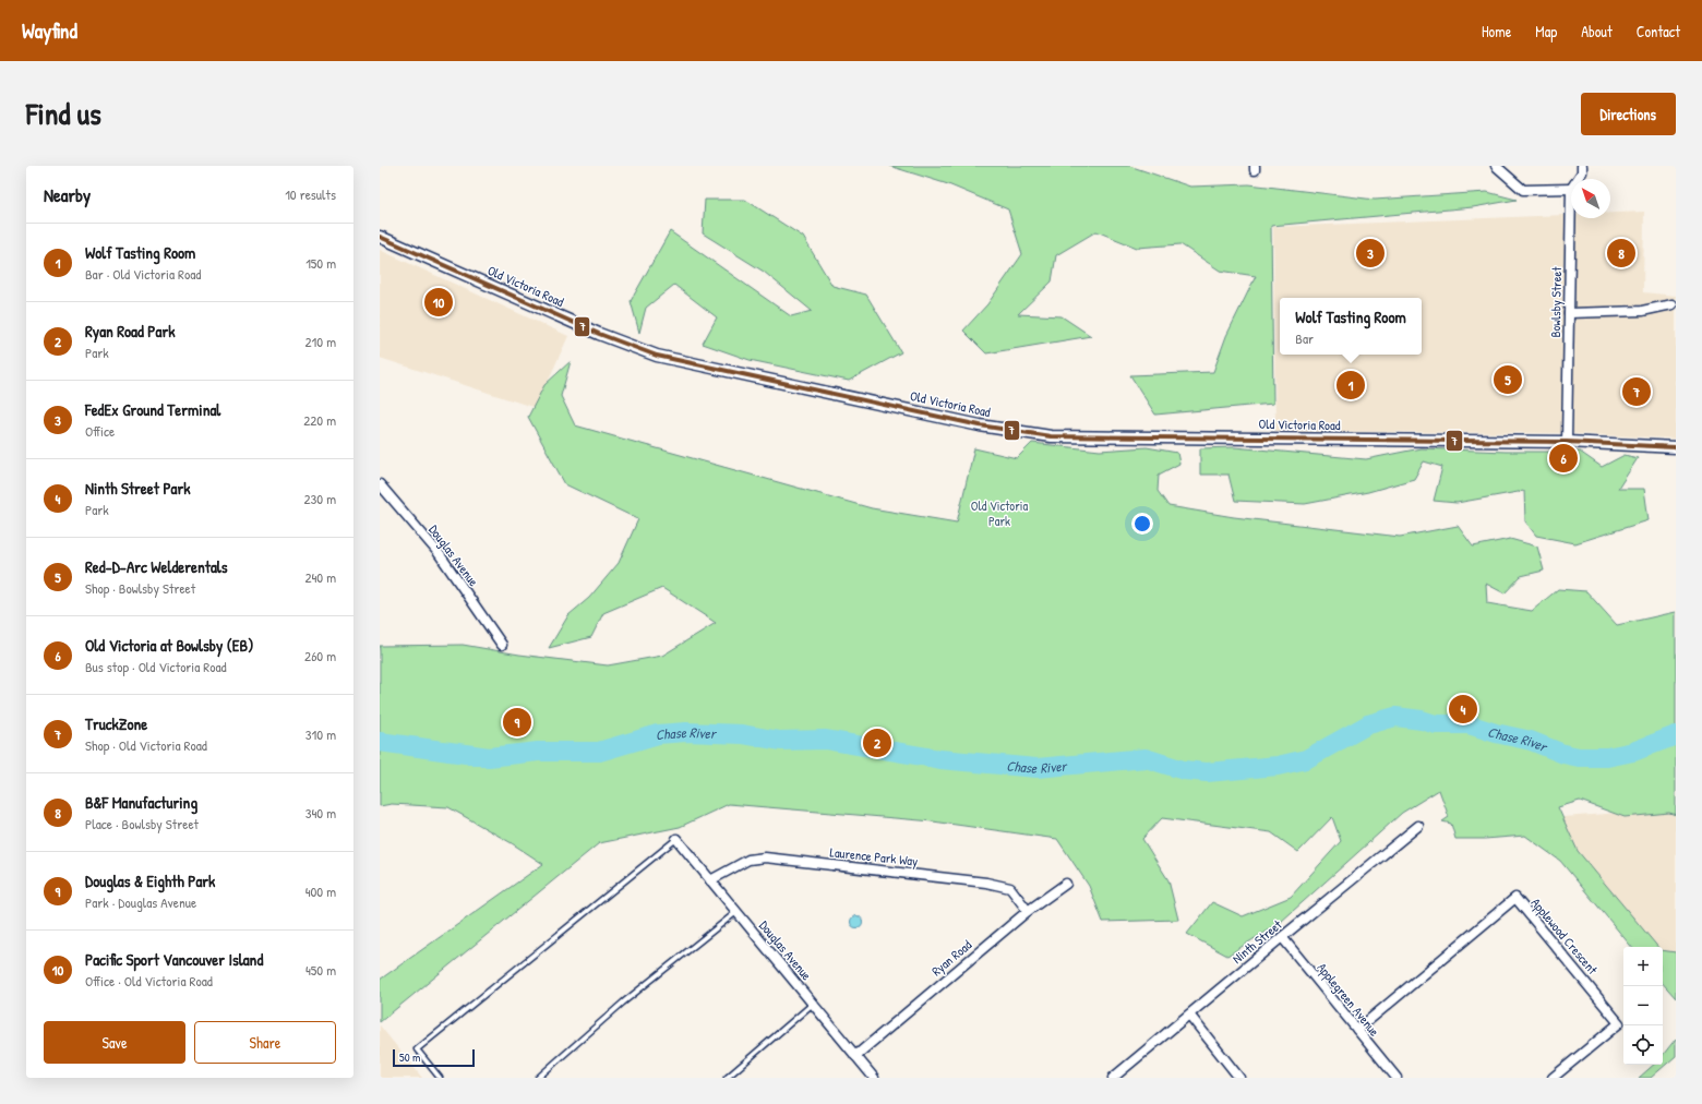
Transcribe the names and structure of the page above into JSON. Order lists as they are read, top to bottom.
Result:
{
  "streets": {
    "street": [
      "Old Victoria Road",
      "Bowlsby Street",
      "Douglas Avenue",
      "Laurence Park Way",
      "Applewood Crescent",
      "Ninth Street",
      "Ryan Road",
      "Applegreen Avenue"
    ]
  },
  "crossings": [
    ["Old Victoria Road", "Bowlsby Street"],
    ["Douglas Avenue", "Laurence Park Way"],
    ["Douglas Avenue", "Ryan Road"],
    ["Laurence Park Way", "Ryan Road"],
    ["Applewood Crescent", "Applegreen Avenue"],
    ["Ninth Street", "Applegreen Avenue"]
  ],
  "water": ["Chase River"],
  "parks": ["Old Victoria Park"],
  "lines": ["transit line 7"],
  "scale_bar": "50 m",
  "north": "top left",
  "page": {
    "header": "Wayfind",
    "nav": [
      "Home",
      "Map",
      "About",
      "Contact"
    ],
    "title": "Find us",
    "buttons": [
      "Directions",
      ["Save", "Share"]
    ],
    "heading": ["Nearby", "10 results"],
    "list": [
      {
        "mark": "1",
        "name": "Wolf Tasting Room",
        "note": "Bar · Old Victoria Road",
        "value": "150 m"
      },
      {
        "mark": "2",
        "name": "Ryan Road Park",
        "note": "Park",
        "value": "210 m"
      },
      {
        "mark": "3",
        "name": "FedEx Ground Terminal",
        "note": "Office",
        "value": "220 m"
      },
      {
        "mark": "4",
        "name": "Ninth Street Park",
        "note": "Park",
        "value": "230 m"
      },
      {
        "mark": "5",
        "name": "Red-D-Arc Welderentals",
        "note": "Shop · Bowlsby Street",
        "value": "240 m"
      },
      {
        "mark": "6",
        "name": "Old Victoria at Bowlsby (EB)",
        "note": "Bus stop · Old Victoria Road",
        "value": "260 m"
      },
      {
        "mark": "7",
        "name": "TruckZone",
        "note": "Shop · Old Victoria Road",
        "value": "310 m"
      },
      {
        "mark": "8",
        "name": "B&F Manufacturing",
        "note": "Place · Bowlsby Street",
        "value": "340 m"
      },
      {
        "mark": "9",
        "name": "Douglas & Eighth Park",
        "note": "Park · Douglas Avenue",
        "value": "400 m"
      },
      {
        "mark": "10",
        "name": "Pacific Sport Vancouver Island",
        "note": "Office · Old Victoria Road",
        "value": "450 m"
      }
    ],
    "pins": [
      "3",
      "8",
      "10",
      "5",
      "1",
      "7",
      "6",
      "4",
      "9",
      "2"
    ],
    "popup": ["Wolf Tasting Room", "Bar"],
    "map_buttons": ["+", "−"],
    "scale": "50 m"
  }
}
